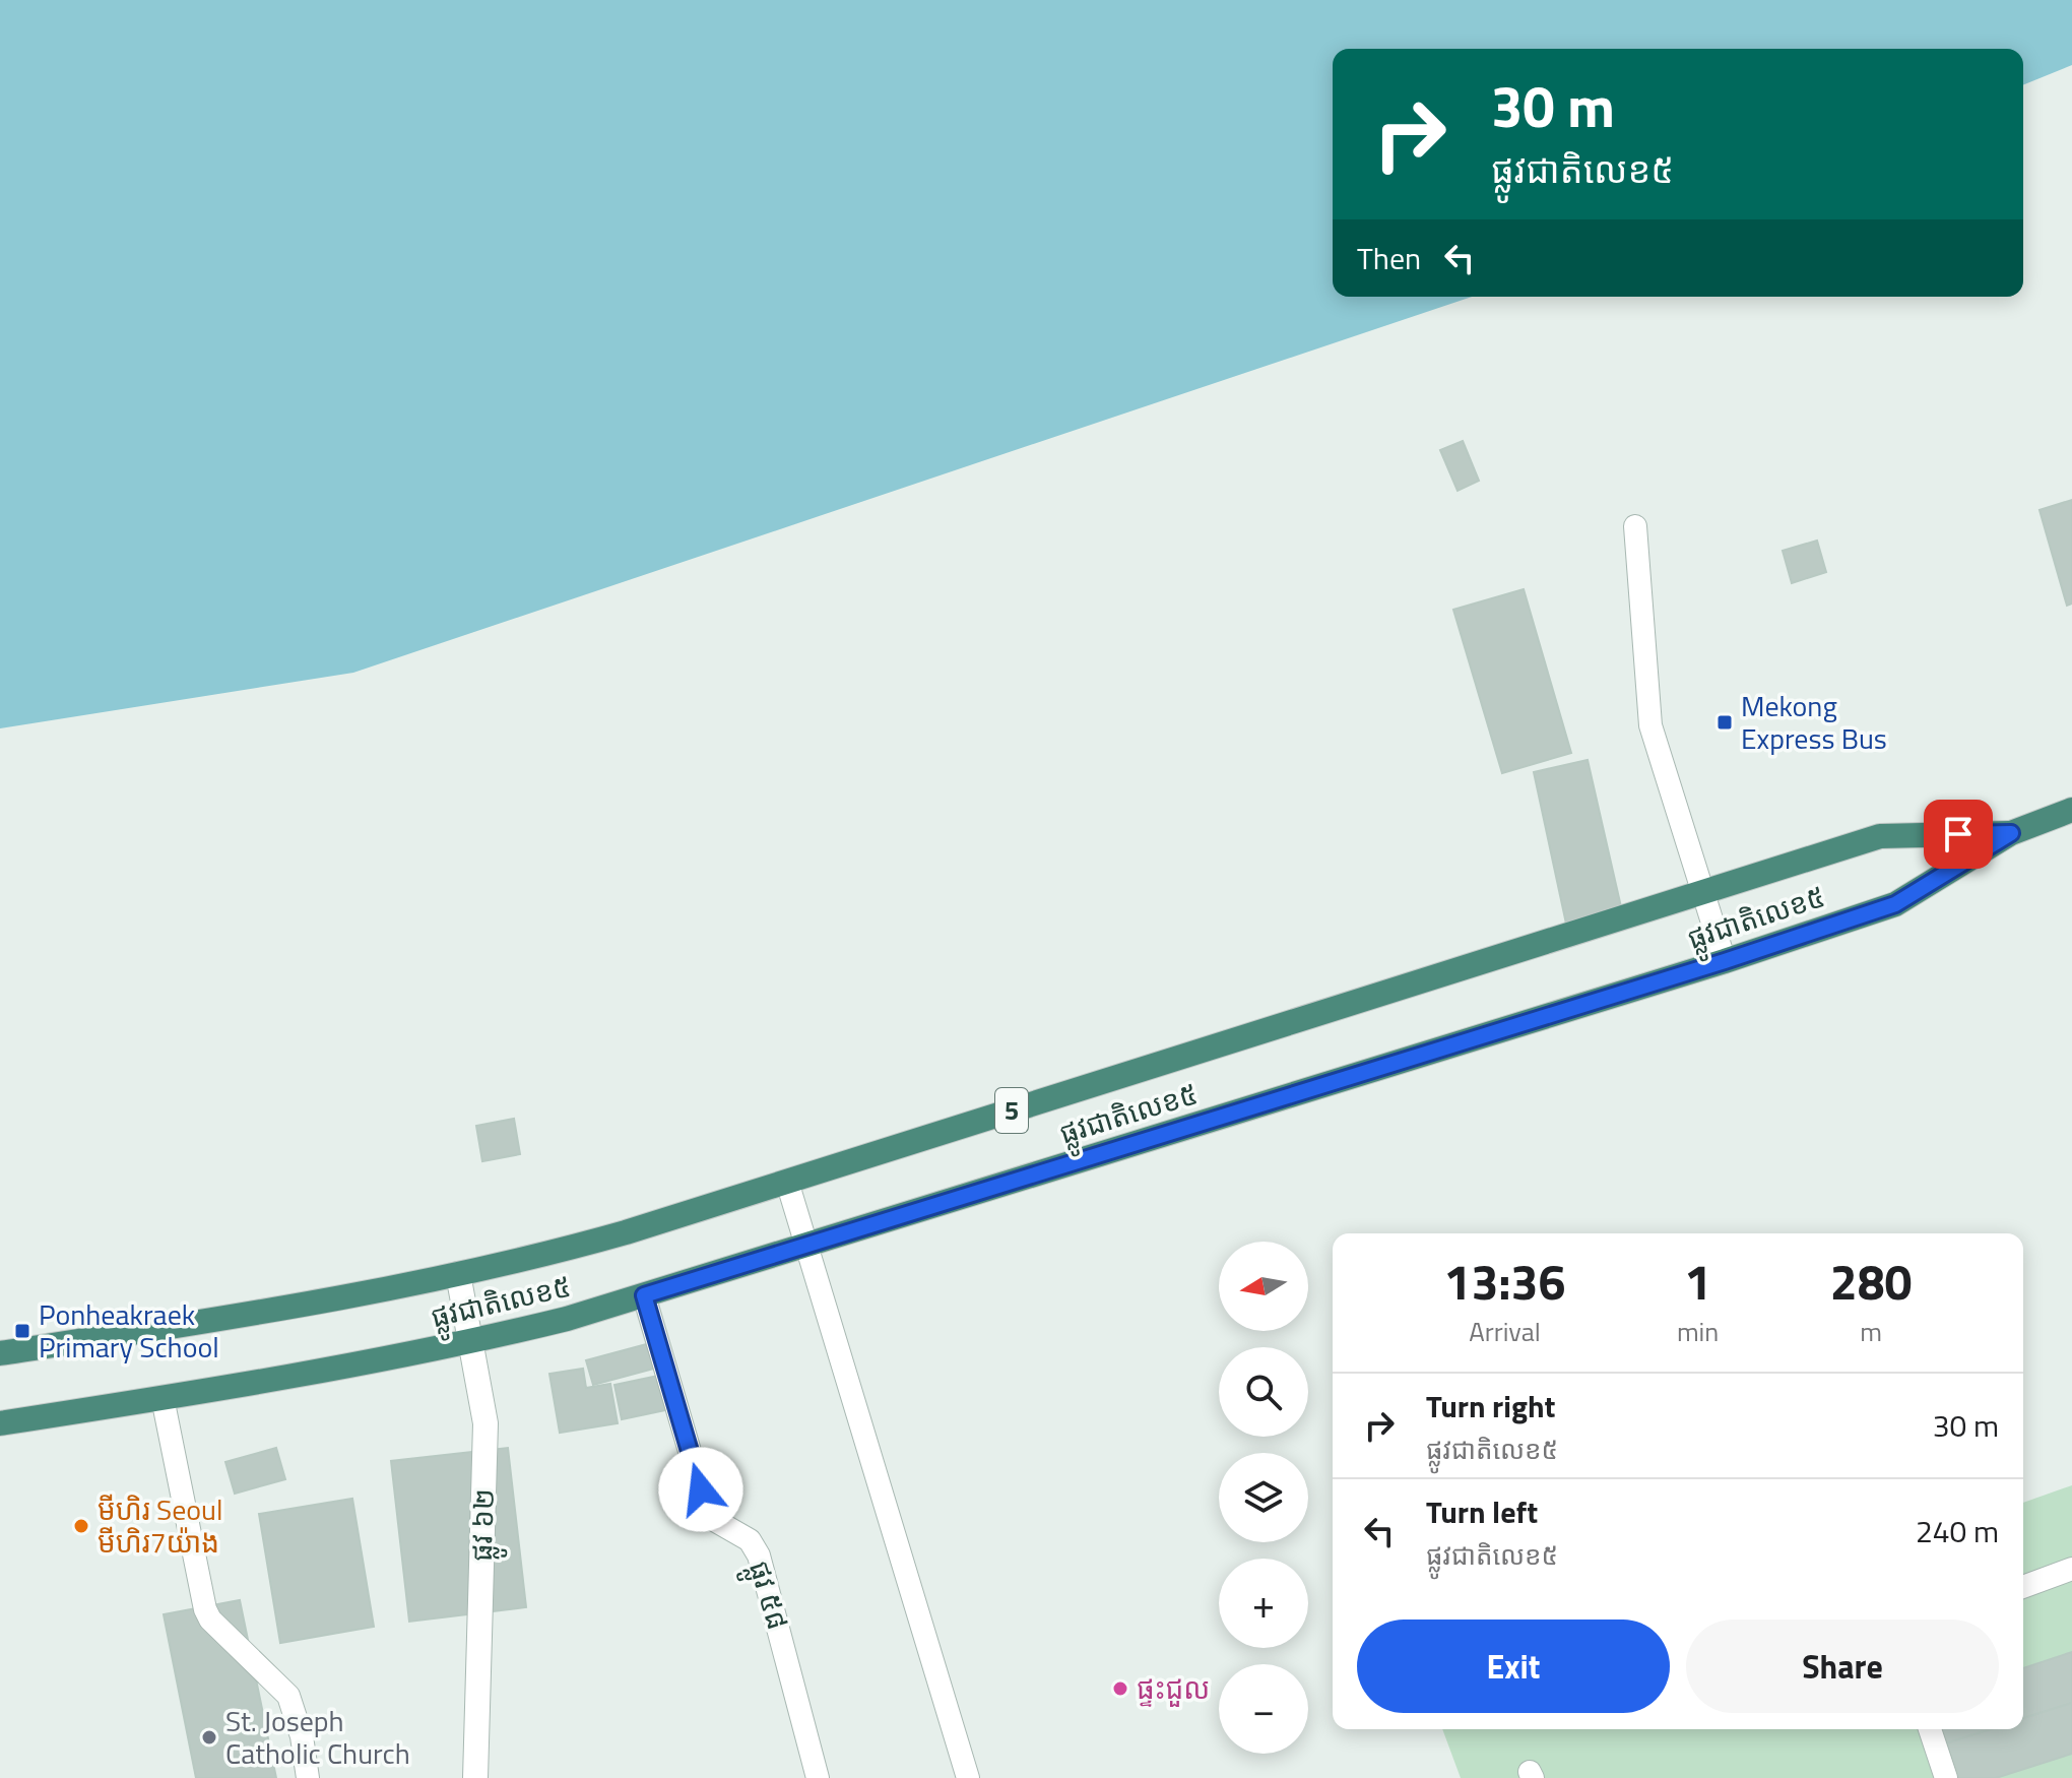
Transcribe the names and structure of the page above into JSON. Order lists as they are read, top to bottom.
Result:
{
  "streets": {
    "highway": ["ផ្លូវជាតិលេខ៥", "5"],
    "street": ["ផ្លូវ ៦២"],
    "lane": ["ផ្លូវ ៥៨"]
  },
  "crossings": [
    ["ផ្លូវជាតិលេខ៥", "ផ្លូវ ៦២"],
    ["ផ្លូវជាតិលេខ៥", "ផ្លូវ ៥៨"]
  ],
  "places": {
    "transit": ["Mekong Express Bus", "Ponheakraek Primary School"],
    "other": ["មីហិរ Seoul មីហិរ7យ៉ាង", "ផ្ទះជួល", "St. Joseph Catholic Church"]
  },
  "north": "left",
  "page": {
    "turn": ["30 m", "ផ្លូវជាតិលេខ៥"],
    "then": "Then",
    "eta": [
      "13:36",
      "Arrival",
      "1",
      "min",
      "280",
      "m"
    ],
    "map_buttons": ["+", "−"],
    "list": [
      {
        "name": "Turn right",
        "note": "ផ្លូវជាតិលេខ៥",
        "value": "30 m"
      },
      {
        "name": "Turn left",
        "note": "ផ្លូវជាតិលេខ៥",
        "value": "240 m"
      }
    ],
    "buttons": ["Exit", "Share"]
  }
}
